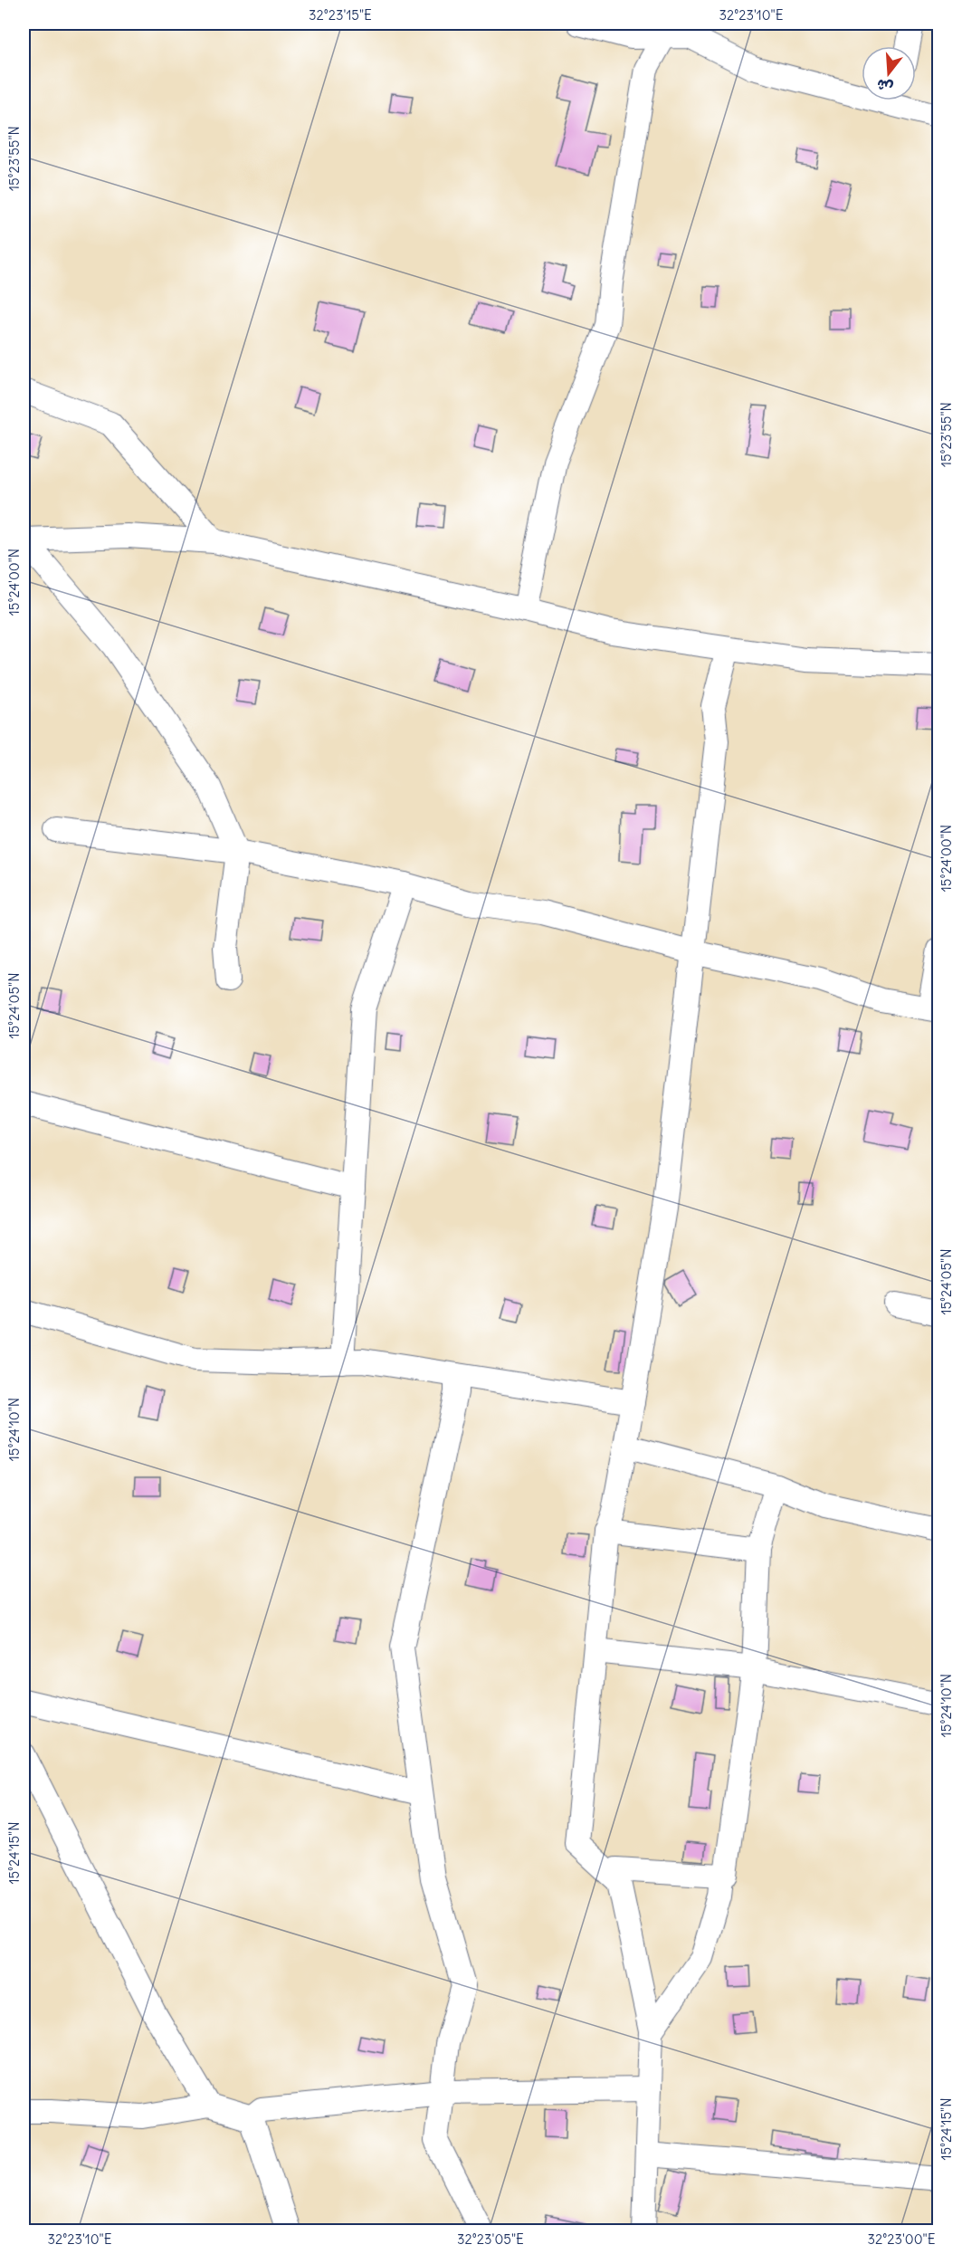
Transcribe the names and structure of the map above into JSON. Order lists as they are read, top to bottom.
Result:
{
  "north": "bottom",
  "coordinates": [
    "32°23'15\"E",
    "32°23'10\"E",
    "15°23'55\"N",
    "15°24'00\"N",
    "15°24'05\"N",
    "15°24'10\"N",
    "15°24'15\"N",
    "32°23'05\"E",
    "32°23'00\"E"
  ]
}
